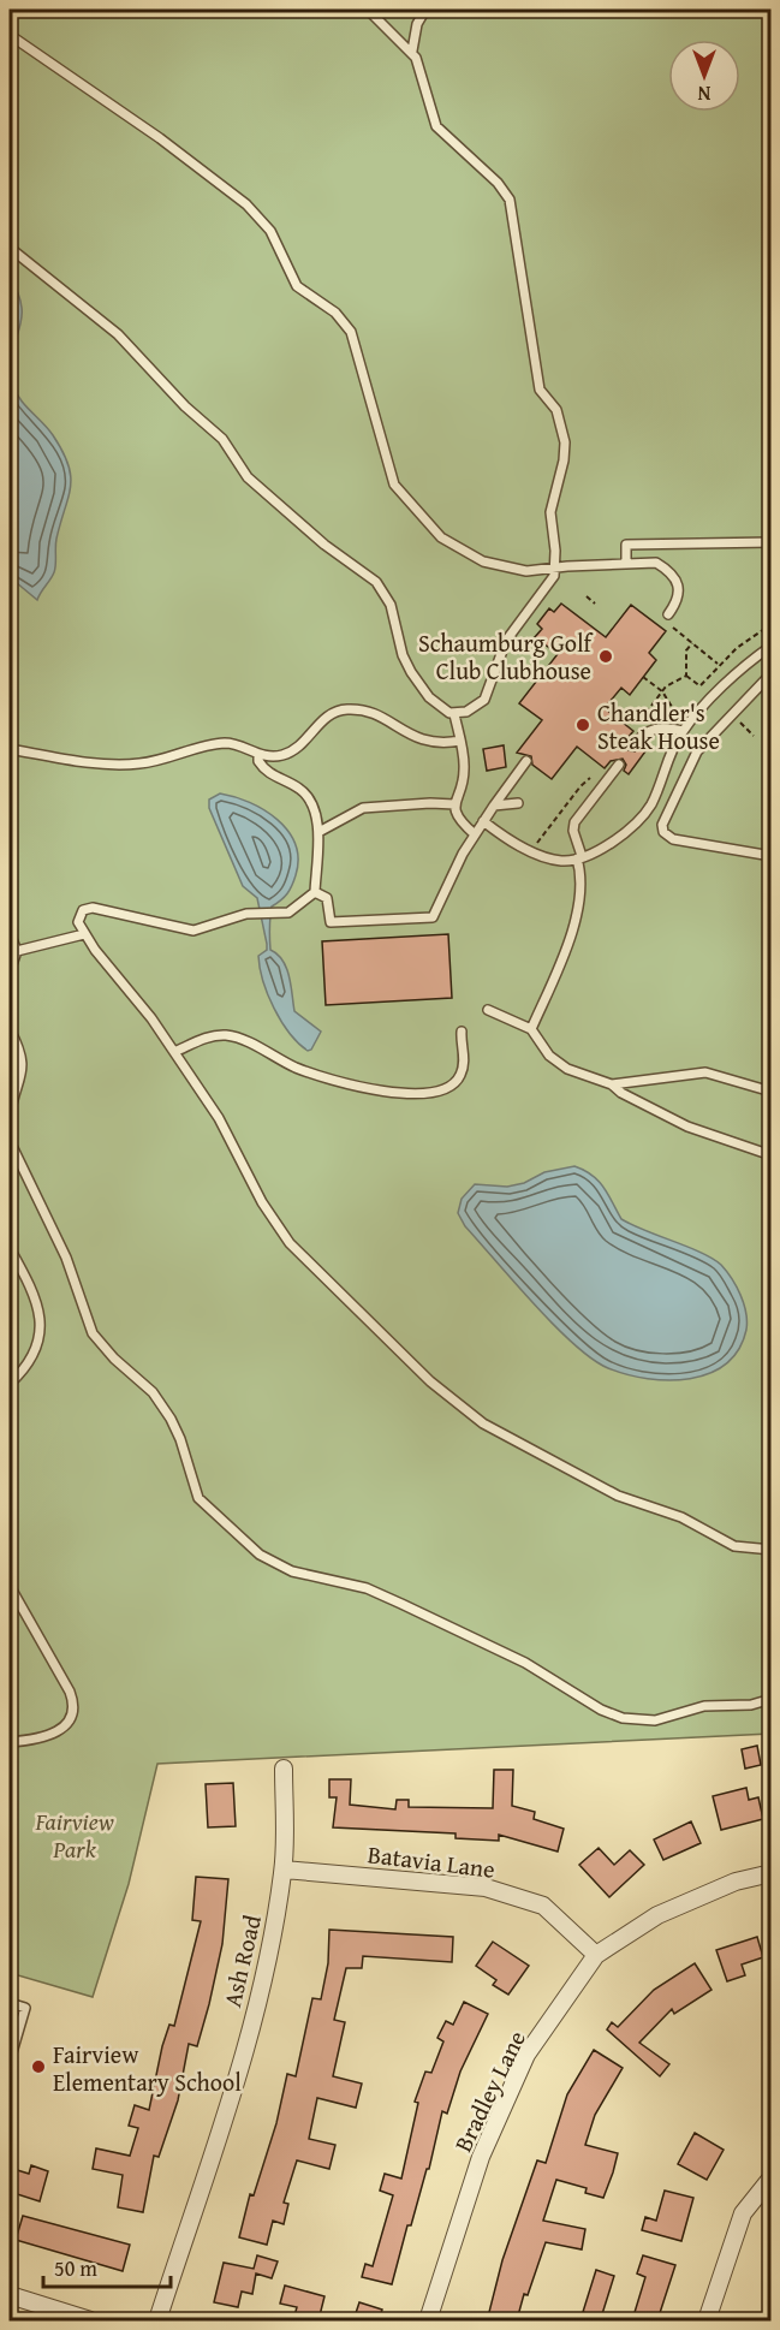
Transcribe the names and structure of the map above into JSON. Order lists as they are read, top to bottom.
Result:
{
  "streets": {
    "street": ["Batavia Lane", "Ash Road", "Bradley Lane"]
  },
  "crossings": [
    ["Batavia Lane", "Ash Road"],
    ["Batavia Lane", "Bradley Lane"]
  ],
  "parks": ["Fairview Park"],
  "places": ["Schaumburg Golf Club Clubhouse", "Chandler's Steak House", "Fairview Elementary School"],
  "scale_bar": "50 m",
  "north": "bottom"
}
